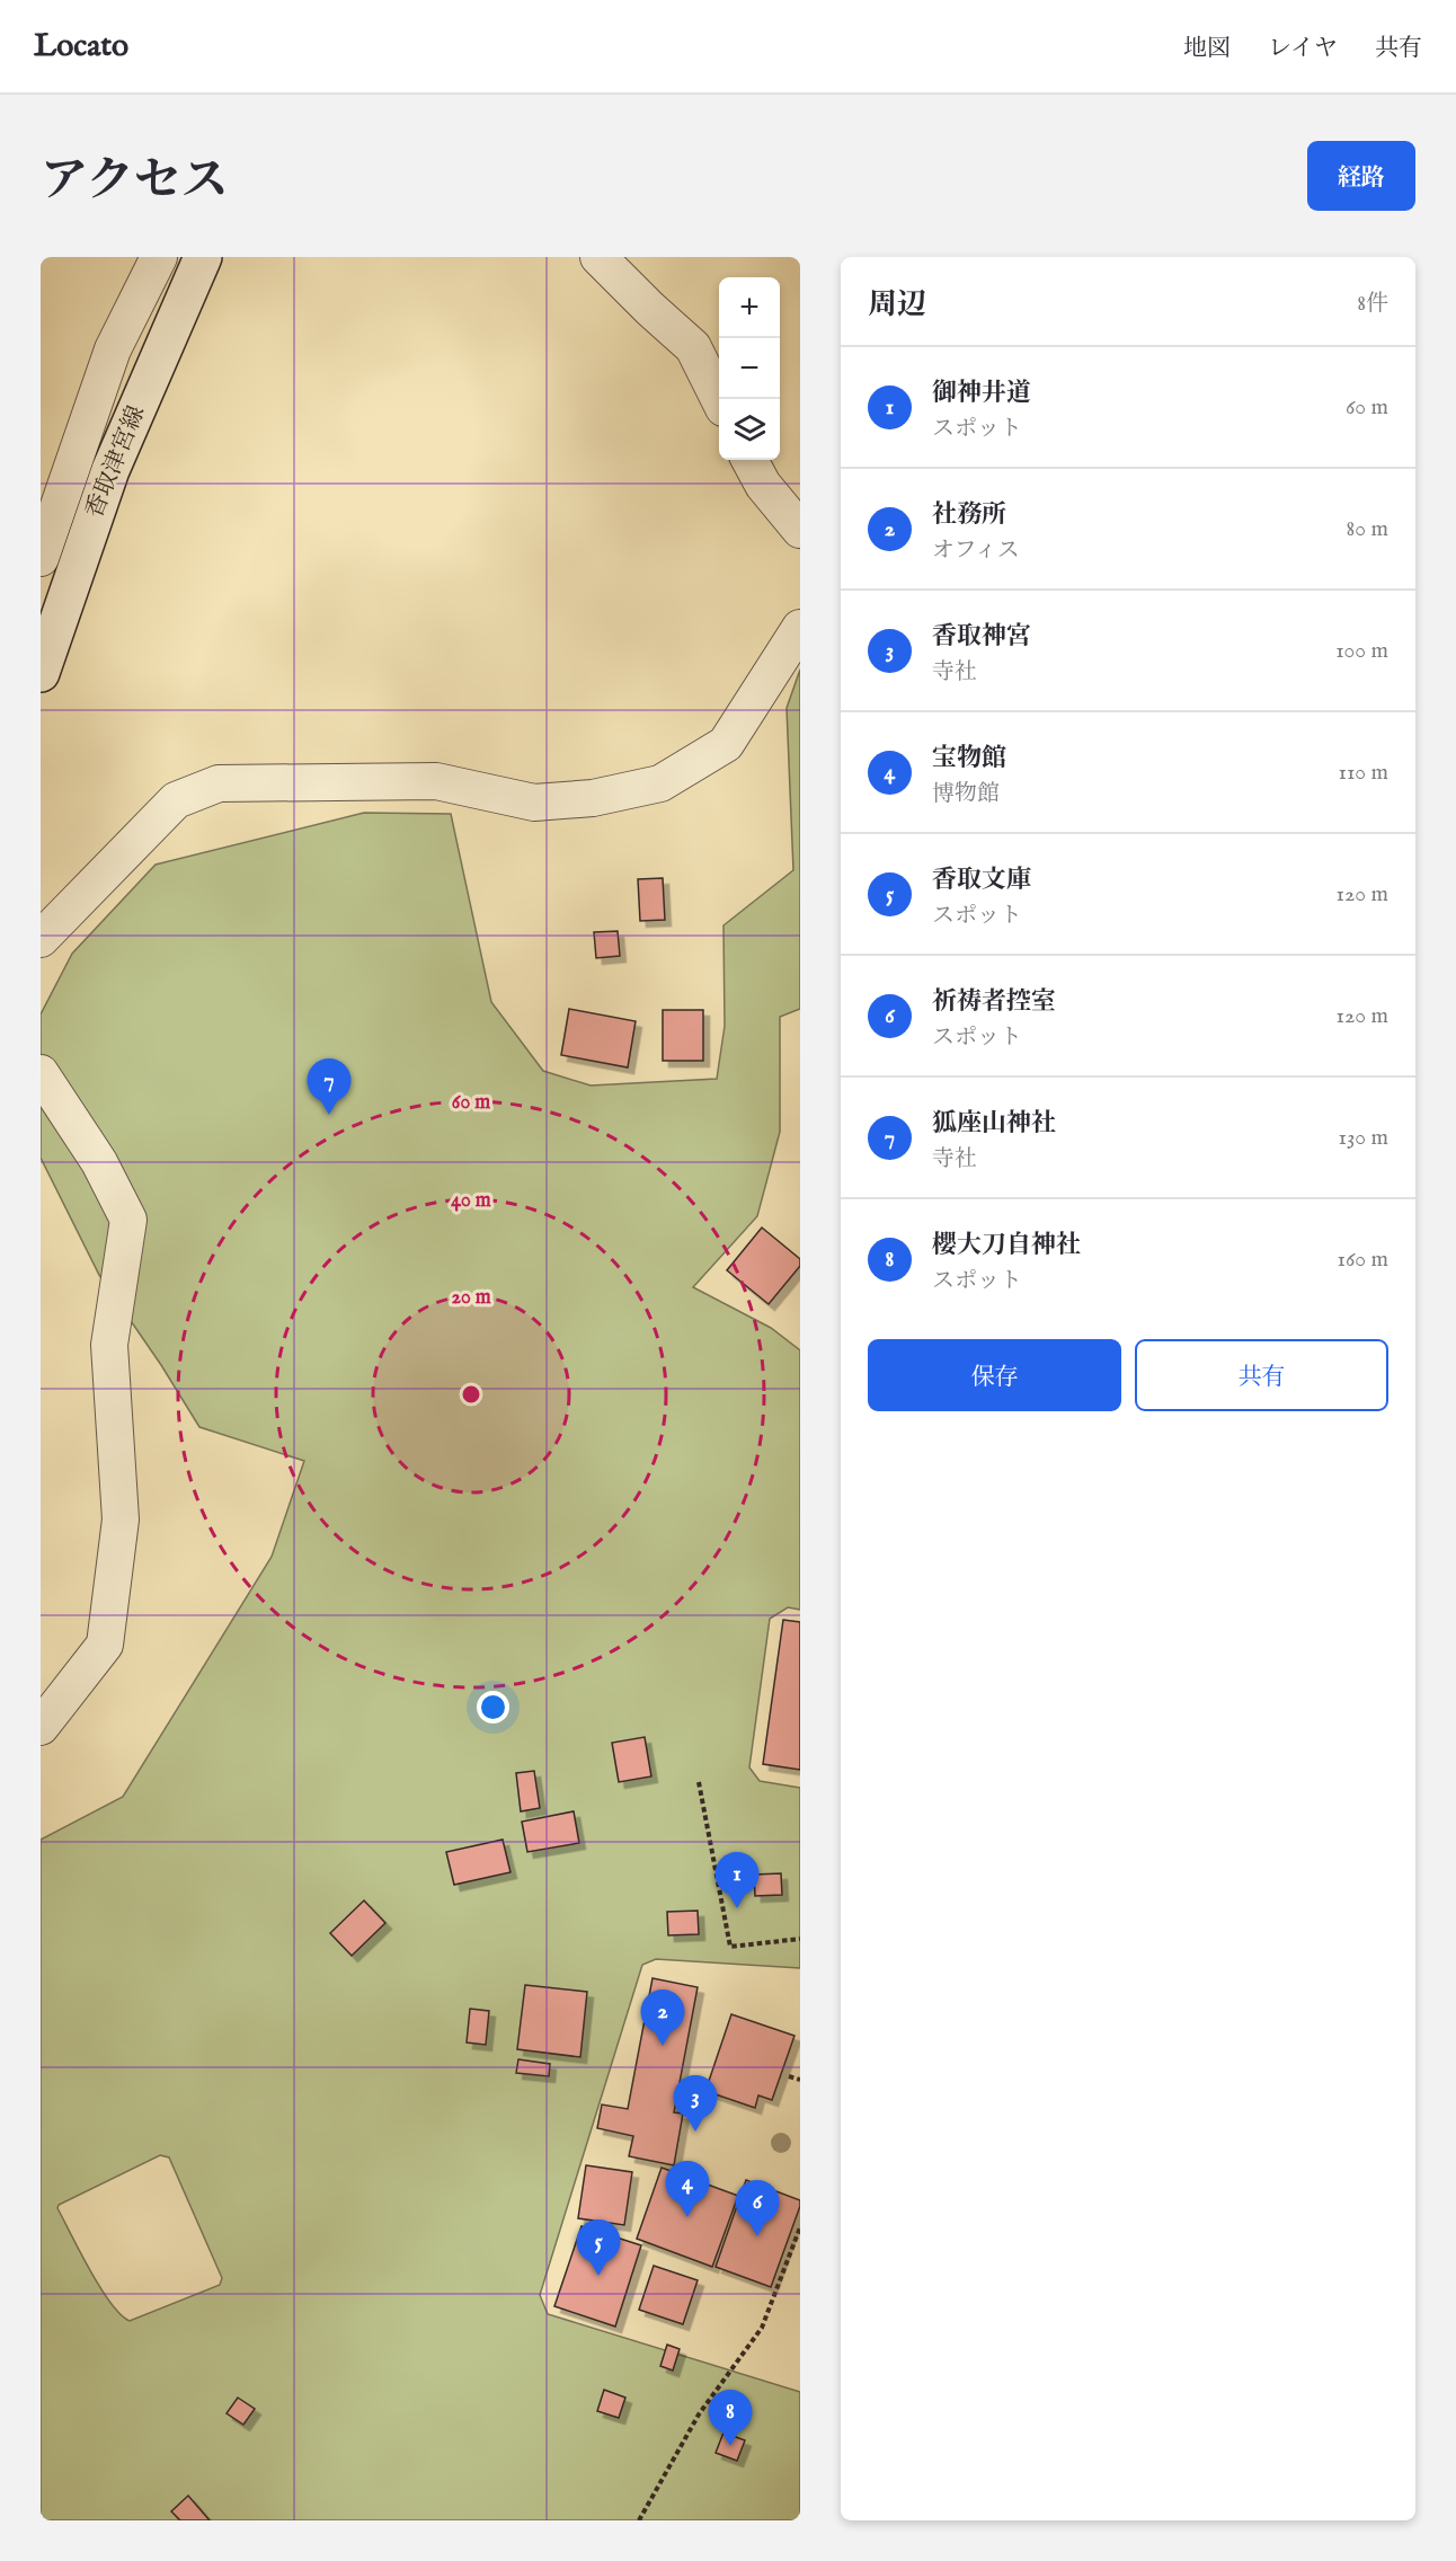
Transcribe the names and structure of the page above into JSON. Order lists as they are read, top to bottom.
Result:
{
  "streets": {
    "main road": ["香取津宮線"]
  },
  "page": {
    "header": "Locato",
    "nav": ["地図", "レイヤ", "共有"],
    "title": "アクセス",
    "buttons": [
      "経路",
      ["保存", "共有"]
    ],
    "heading": ["周辺", "8件"],
    "map_buttons": ["+", "−"],
    "list": [
      {
        "mark": "1",
        "name": "御神井道",
        "note": "スポット",
        "value": "60 m"
      },
      {
        "mark": "2",
        "name": "社務所",
        "note": "オフィス",
        "value": "80 m"
      },
      {
        "mark": "3",
        "name": "香取神宮",
        "note": "寺社",
        "value": "100 m"
      },
      {
        "mark": "4",
        "name": "宝物館",
        "note": "博物館",
        "value": "110 m"
      },
      {
        "mark": "5",
        "name": "香取文庫",
        "note": "スポット",
        "value": "120 m"
      },
      {
        "mark": "6",
        "name": "祈祷者控室",
        "note": "スポット",
        "value": "120 m"
      },
      {
        "mark": "7",
        "name": "狐座山神社",
        "note": "寺社",
        "value": "130 m"
      },
      {
        "mark": "8",
        "name": "櫻大刀自神社",
        "note": "スポット",
        "value": "160 m"
      }
    ],
    "pins": [
      "7",
      "1",
      "2",
      "3",
      "4",
      "6",
      "5",
      "8"
    ]
  },
  "rings": ["60 m", "40 m", "20 m"]
}
